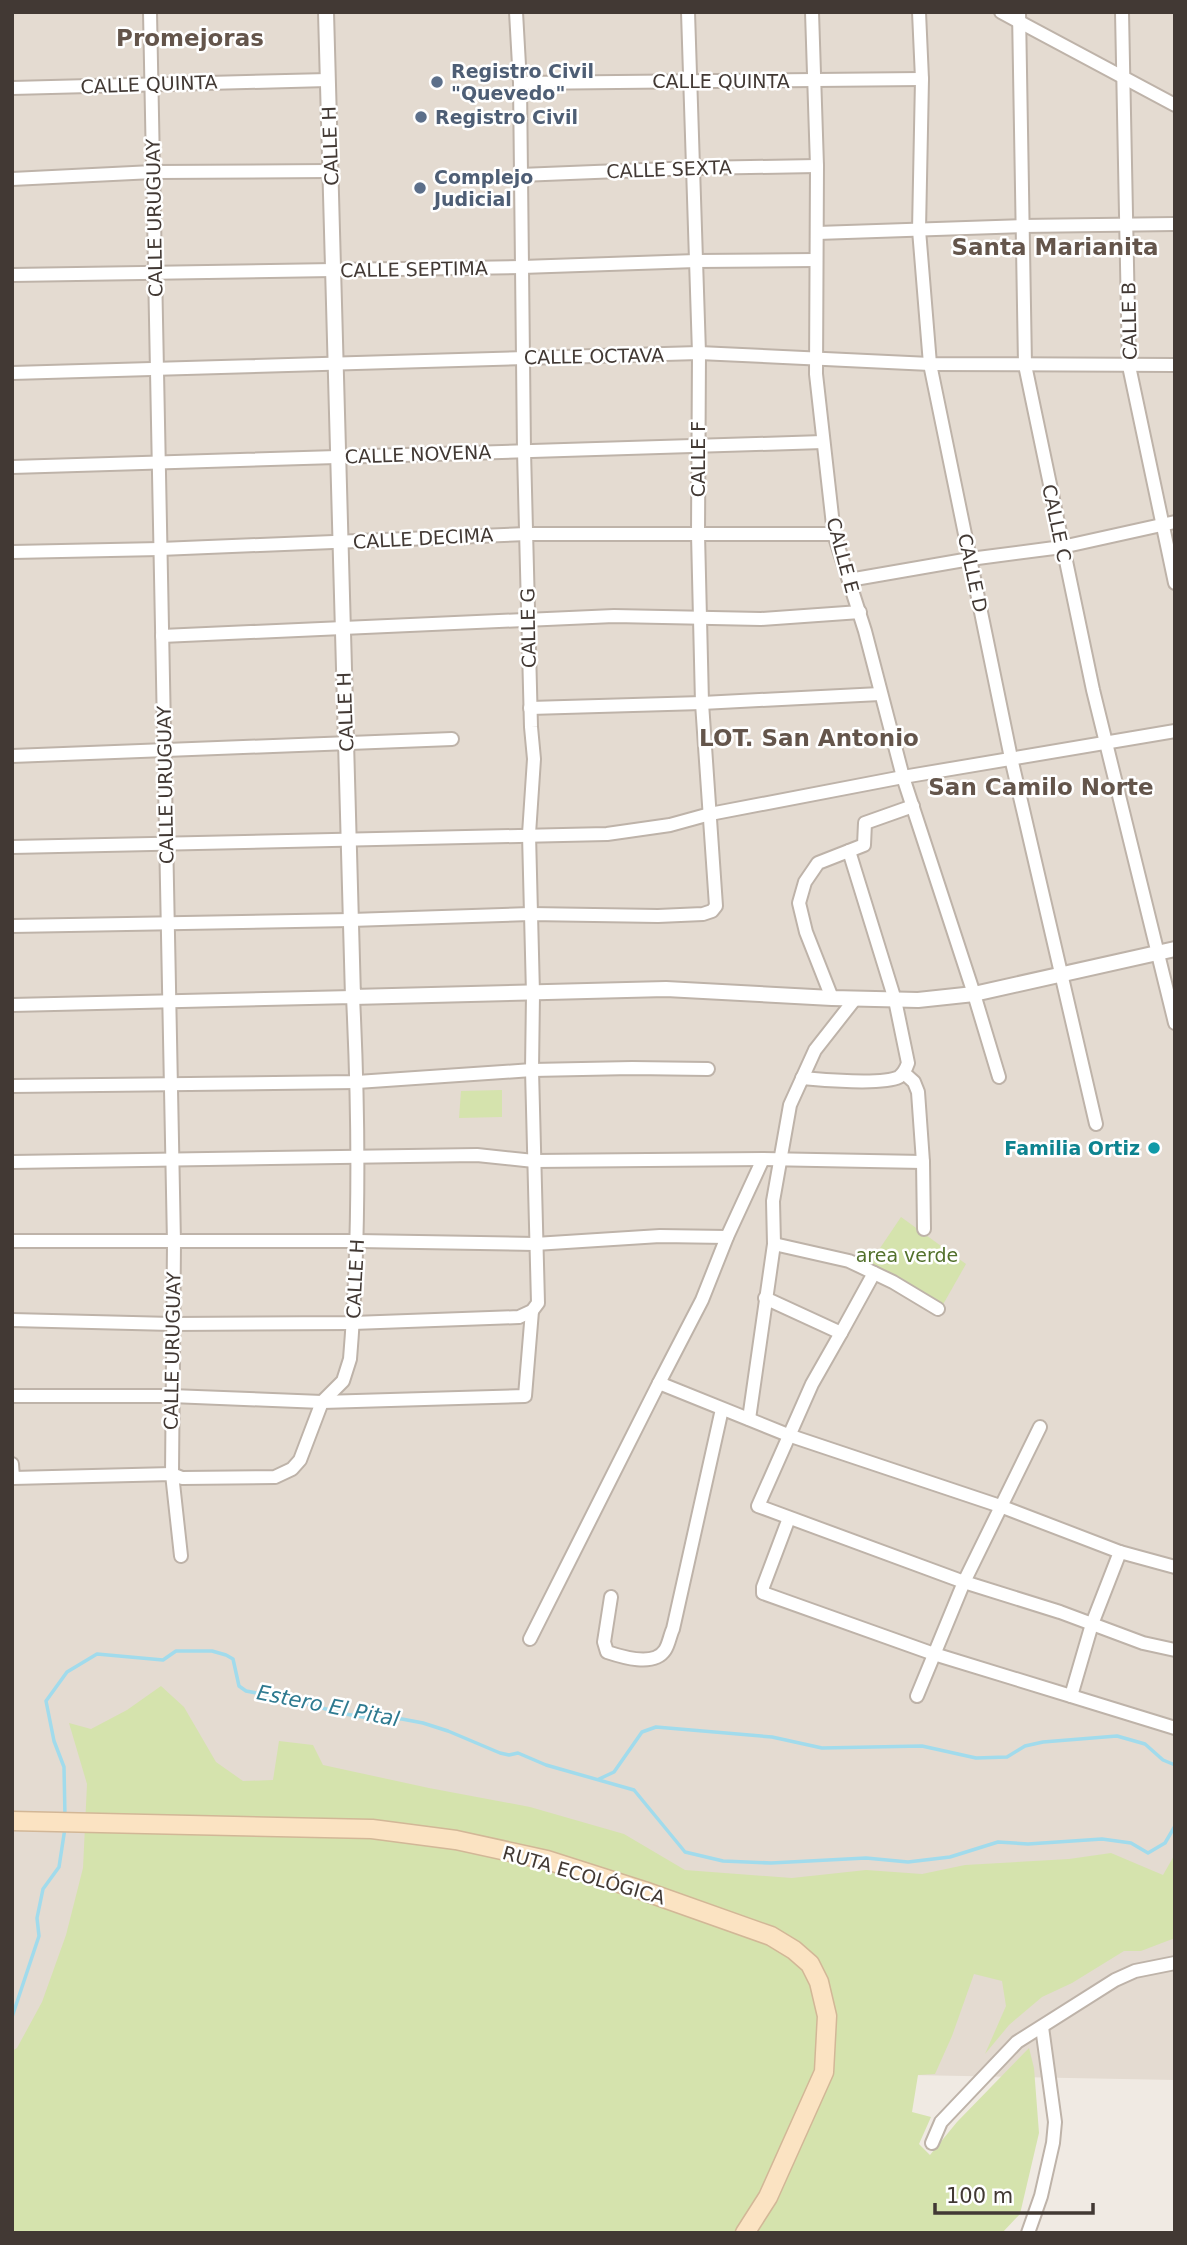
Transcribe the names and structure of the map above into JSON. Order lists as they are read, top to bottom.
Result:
{
  "streets": {
    "main road": ["RUTA ECOLÓGICA"],
    "street": [
      "CALLE QUINTA",
      "CALLE H",
      "CALLE SEXTA",
      "CALLE URUGUAY",
      "CALLE SEPTIMA",
      "CALLE B",
      "CALLE OCTAVA",
      "CALLE NOVENA",
      "CALLE F",
      "CALLE C",
      "CALLE DECIMA",
      "CALLE E",
      "CALLE D",
      "CALLE G"
    ]
  },
  "crossings": [
    ["CALLE QUINTA", "CALLE H"],
    ["CALLE QUINTA", "CALLE URUGUAY"],
    ["CALLE QUINTA", "CALLE F"],
    ["CALLE QUINTA", "CALLE E"],
    ["CALLE QUINTA", "CALLE D"],
    ["CALLE QUINTA", "CALLE G"],
    ["CALLE H", "CALLE URUGUAY"],
    ["CALLE H", "CALLE SEPTIMA"],
    ["CALLE H", "CALLE OCTAVA"],
    ["CALLE H", "CALLE NOVENA"],
    ["CALLE H", "CALLE DECIMA"],
    ["CALLE H", "CALLE G"],
    ["CALLE SEXTA", "CALLE F"],
    ["CALLE SEXTA", "CALLE E"],
    ["CALLE SEXTA", "CALLE G"],
    ["CALLE URUGUAY", "CALLE SEPTIMA"],
    ["CALLE URUGUAY", "CALLE OCTAVA"],
    ["CALLE URUGUAY", "CALLE NOVENA"],
    ["CALLE URUGUAY", "CALLE DECIMA"],
    ["CALLE SEPTIMA", "CALLE F"],
    ["CALLE SEPTIMA", "CALLE E"],
    ["CALLE SEPTIMA", "CALLE G"],
    ["CALLE B", "CALLE OCTAVA"],
    ["CALLE OCTAVA", "CALLE F"],
    ["CALLE OCTAVA", "CALLE C"],
    ["CALLE OCTAVA", "CALLE E"],
    ["CALLE OCTAVA", "CALLE D"],
    ["CALLE OCTAVA", "CALLE G"],
    ["CALLE NOVENA", "CALLE F"],
    ["CALLE NOVENA", "CALLE E"],
    ["CALLE NOVENA", "CALLE G"],
    ["CALLE F", "CALLE DECIMA"],
    ["CALLE F", "CALLE G"],
    ["CALLE DECIMA", "CALLE E"],
    ["CALLE DECIMA", "CALLE G"]
  ],
  "districts": [
    "Promejoras",
    "Santa Marianita",
    "LOT. San Antonio",
    "San Camilo Norte"
  ],
  "water": ["Estero El Pital"],
  "parks": ["area verde"],
  "places": [
    "Registro Civil \"Quevedo\"",
    "Registro Civil",
    "Complejo Judicial",
    "Familia Ortiz"
  ],
  "scale_bar": "100 m"
}
